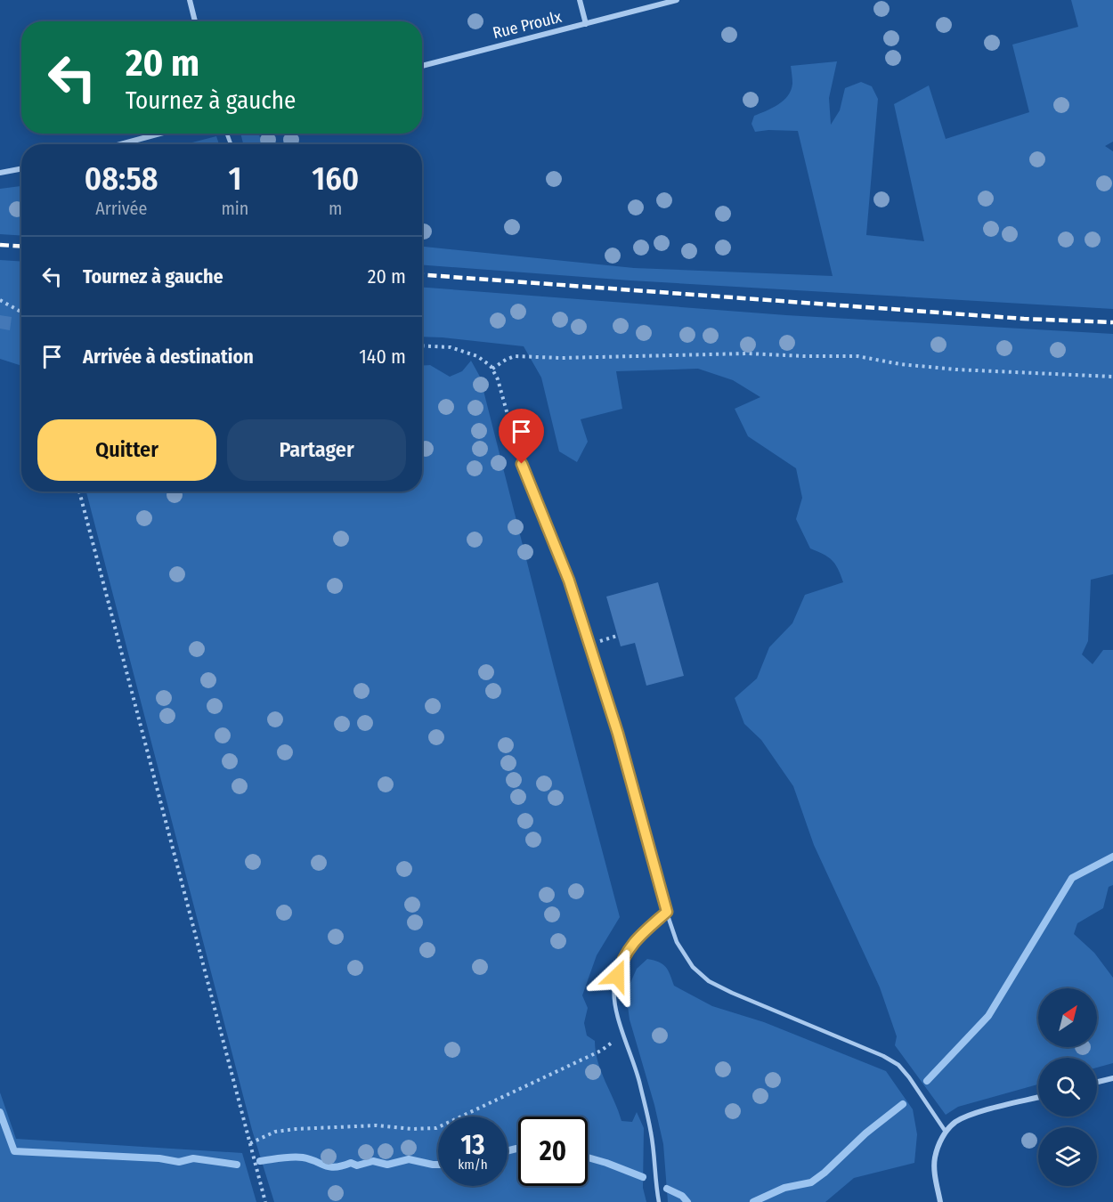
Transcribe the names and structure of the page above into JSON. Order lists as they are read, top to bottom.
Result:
{
  "streets": {
    "street": ["Rue Proulx"]
  },
  "north": "top right",
  "page": {
    "turn": ["20 m", "Tournez à gauche"],
    "eta": [
      "08:58",
      "Arrivée",
      "1",
      "min",
      "160",
      "m"
    ],
    "list": [
      {
        "name": "Tournez à gauche",
        "value": "20 m"
      },
      {
        "name": "Arrivée à destination",
        "value": "140 m"
      }
    ],
    "buttons": ["Quitter", "Partager"],
    "speed": "13 km/h",
    "limit": "20"
  }
}
